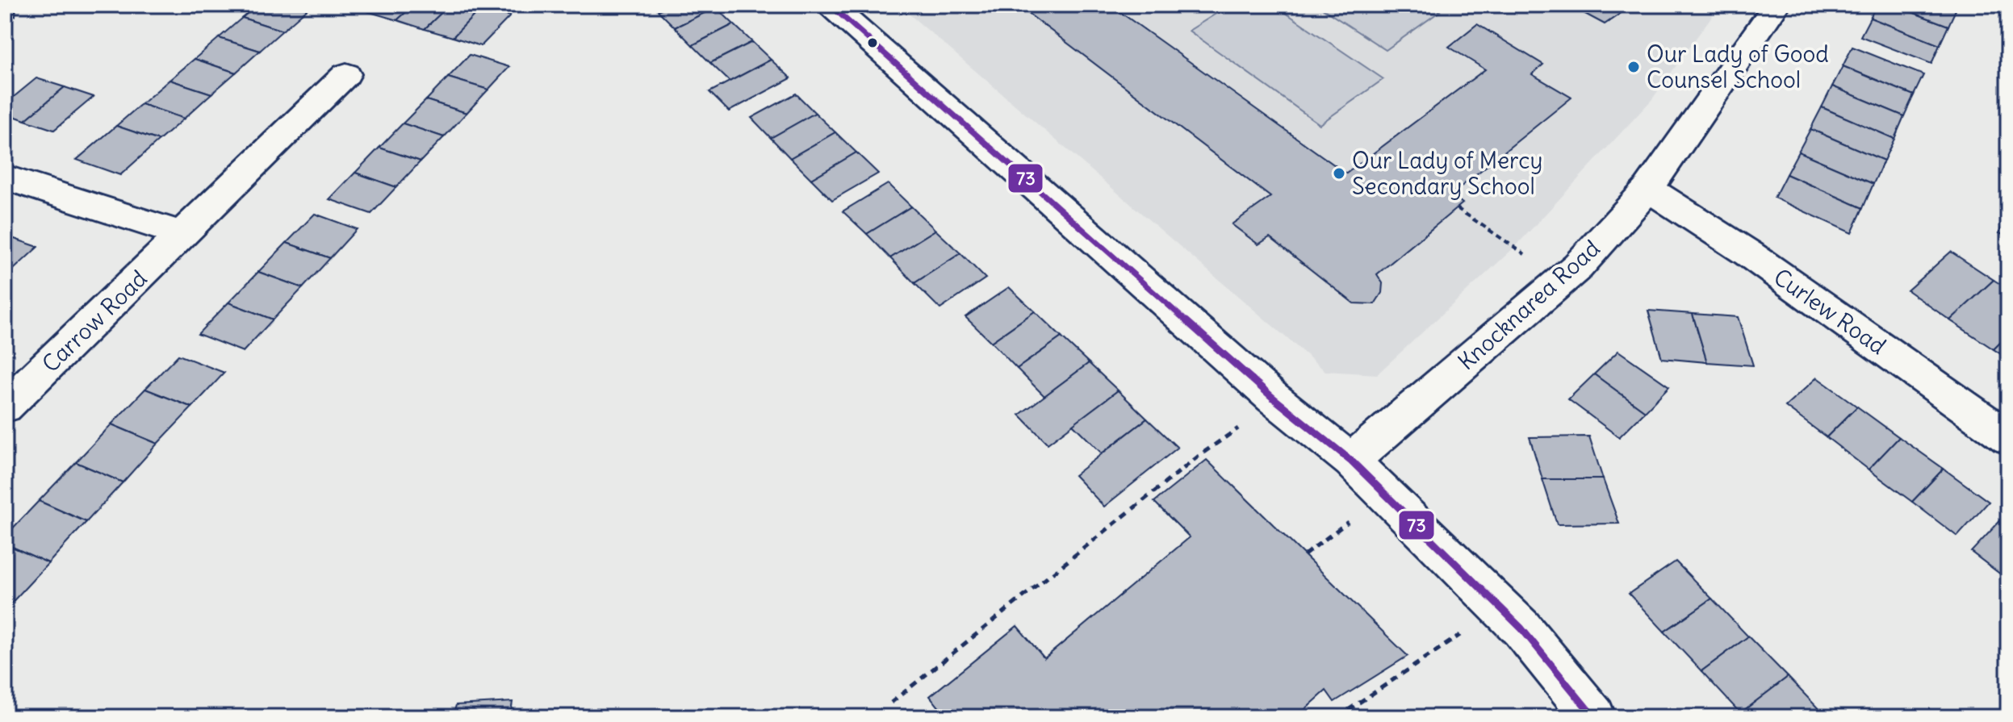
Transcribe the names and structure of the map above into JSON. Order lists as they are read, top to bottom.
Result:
{
  "streets": {
    "street": ["Knocknarea Road", "Curlew Road", "Carrow Road"]
  },
  "crossings": [
    ["Knocknarea Road", "Curlew Road"]
  ],
  "places": ["Our Lady of Good Counsel School", "Our Lady of Mercy Secondary School"],
  "lines": ["transit line 73"]
}
